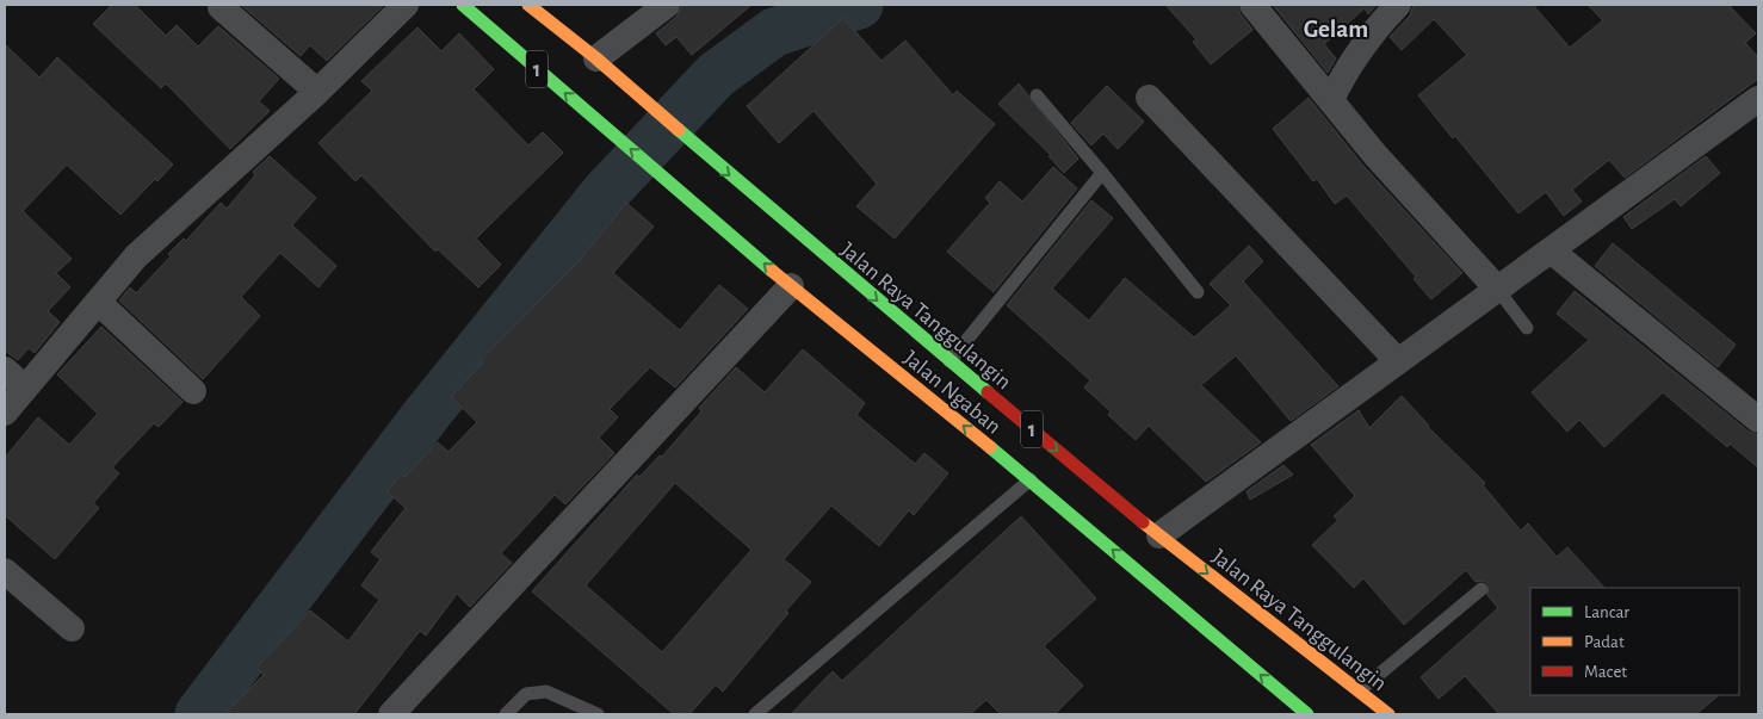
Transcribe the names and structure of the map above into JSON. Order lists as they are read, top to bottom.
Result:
{
  "streets": {
    "highway": ["1", "Jalan Raya Tanggulangin", "Jalan Ngaban"]
  },
  "one_way": ["Jalan Raya Tanggulangin", "Jalan Ngaban"],
  "districts": ["Gelam"],
  "legend": ["Lancar", "Padat", "Macet"]
}
